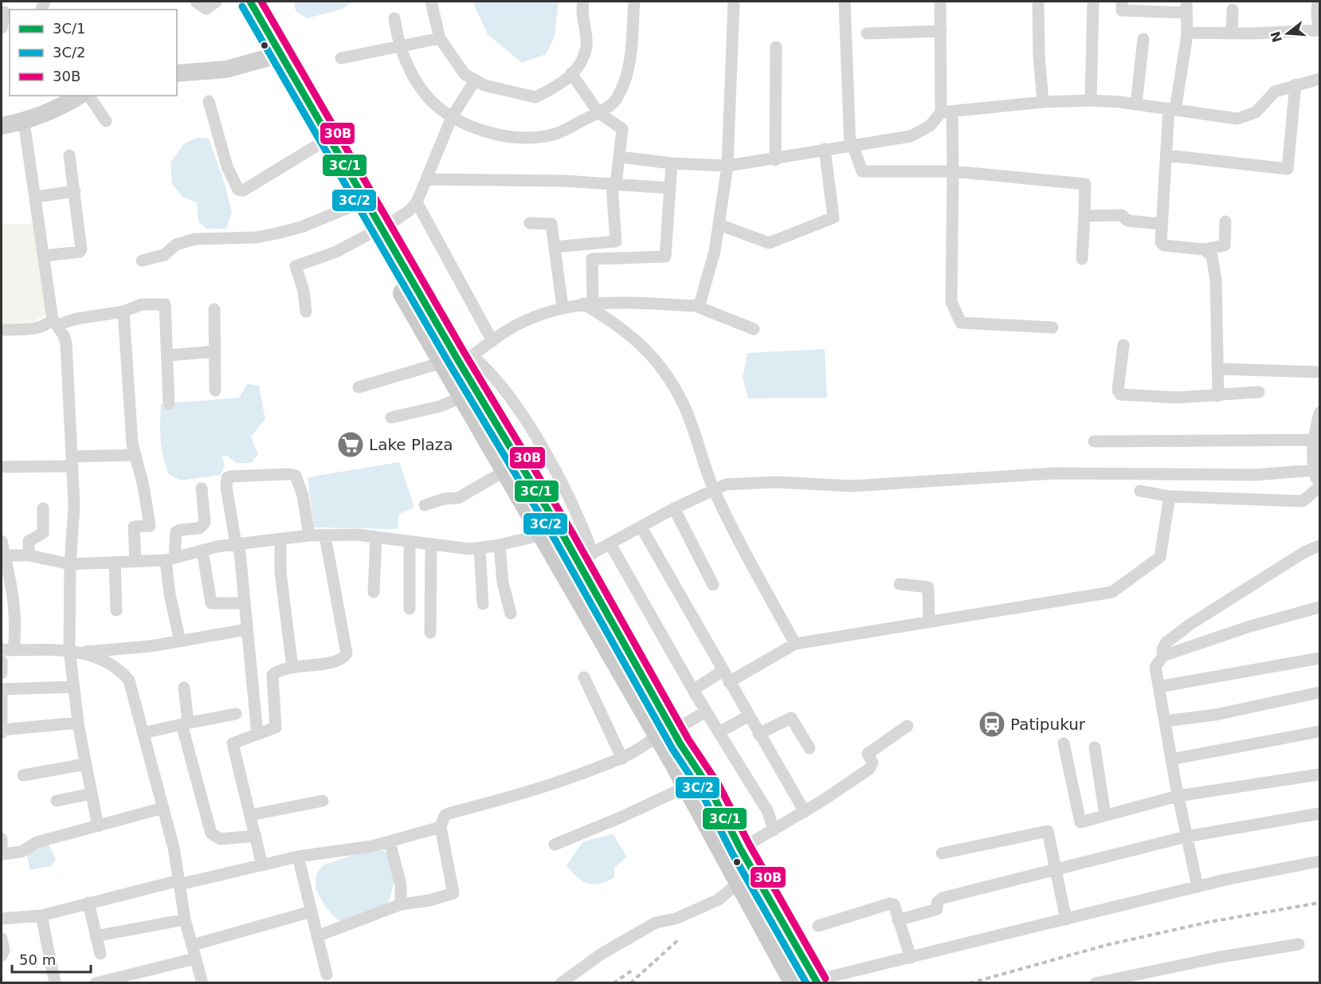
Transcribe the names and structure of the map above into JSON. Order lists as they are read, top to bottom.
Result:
{
  "places": {
    "supermarket": ["Lake Plaza"],
    "station": ["Patipukur"]
  },
  "lines": ["transit line 3C/1", "transit line 30B", "transit line 3C/2"],
  "legend": ["3C/1", "3C/2", "30B"],
  "scale_bar": "50 m",
  "north": "left"
}
